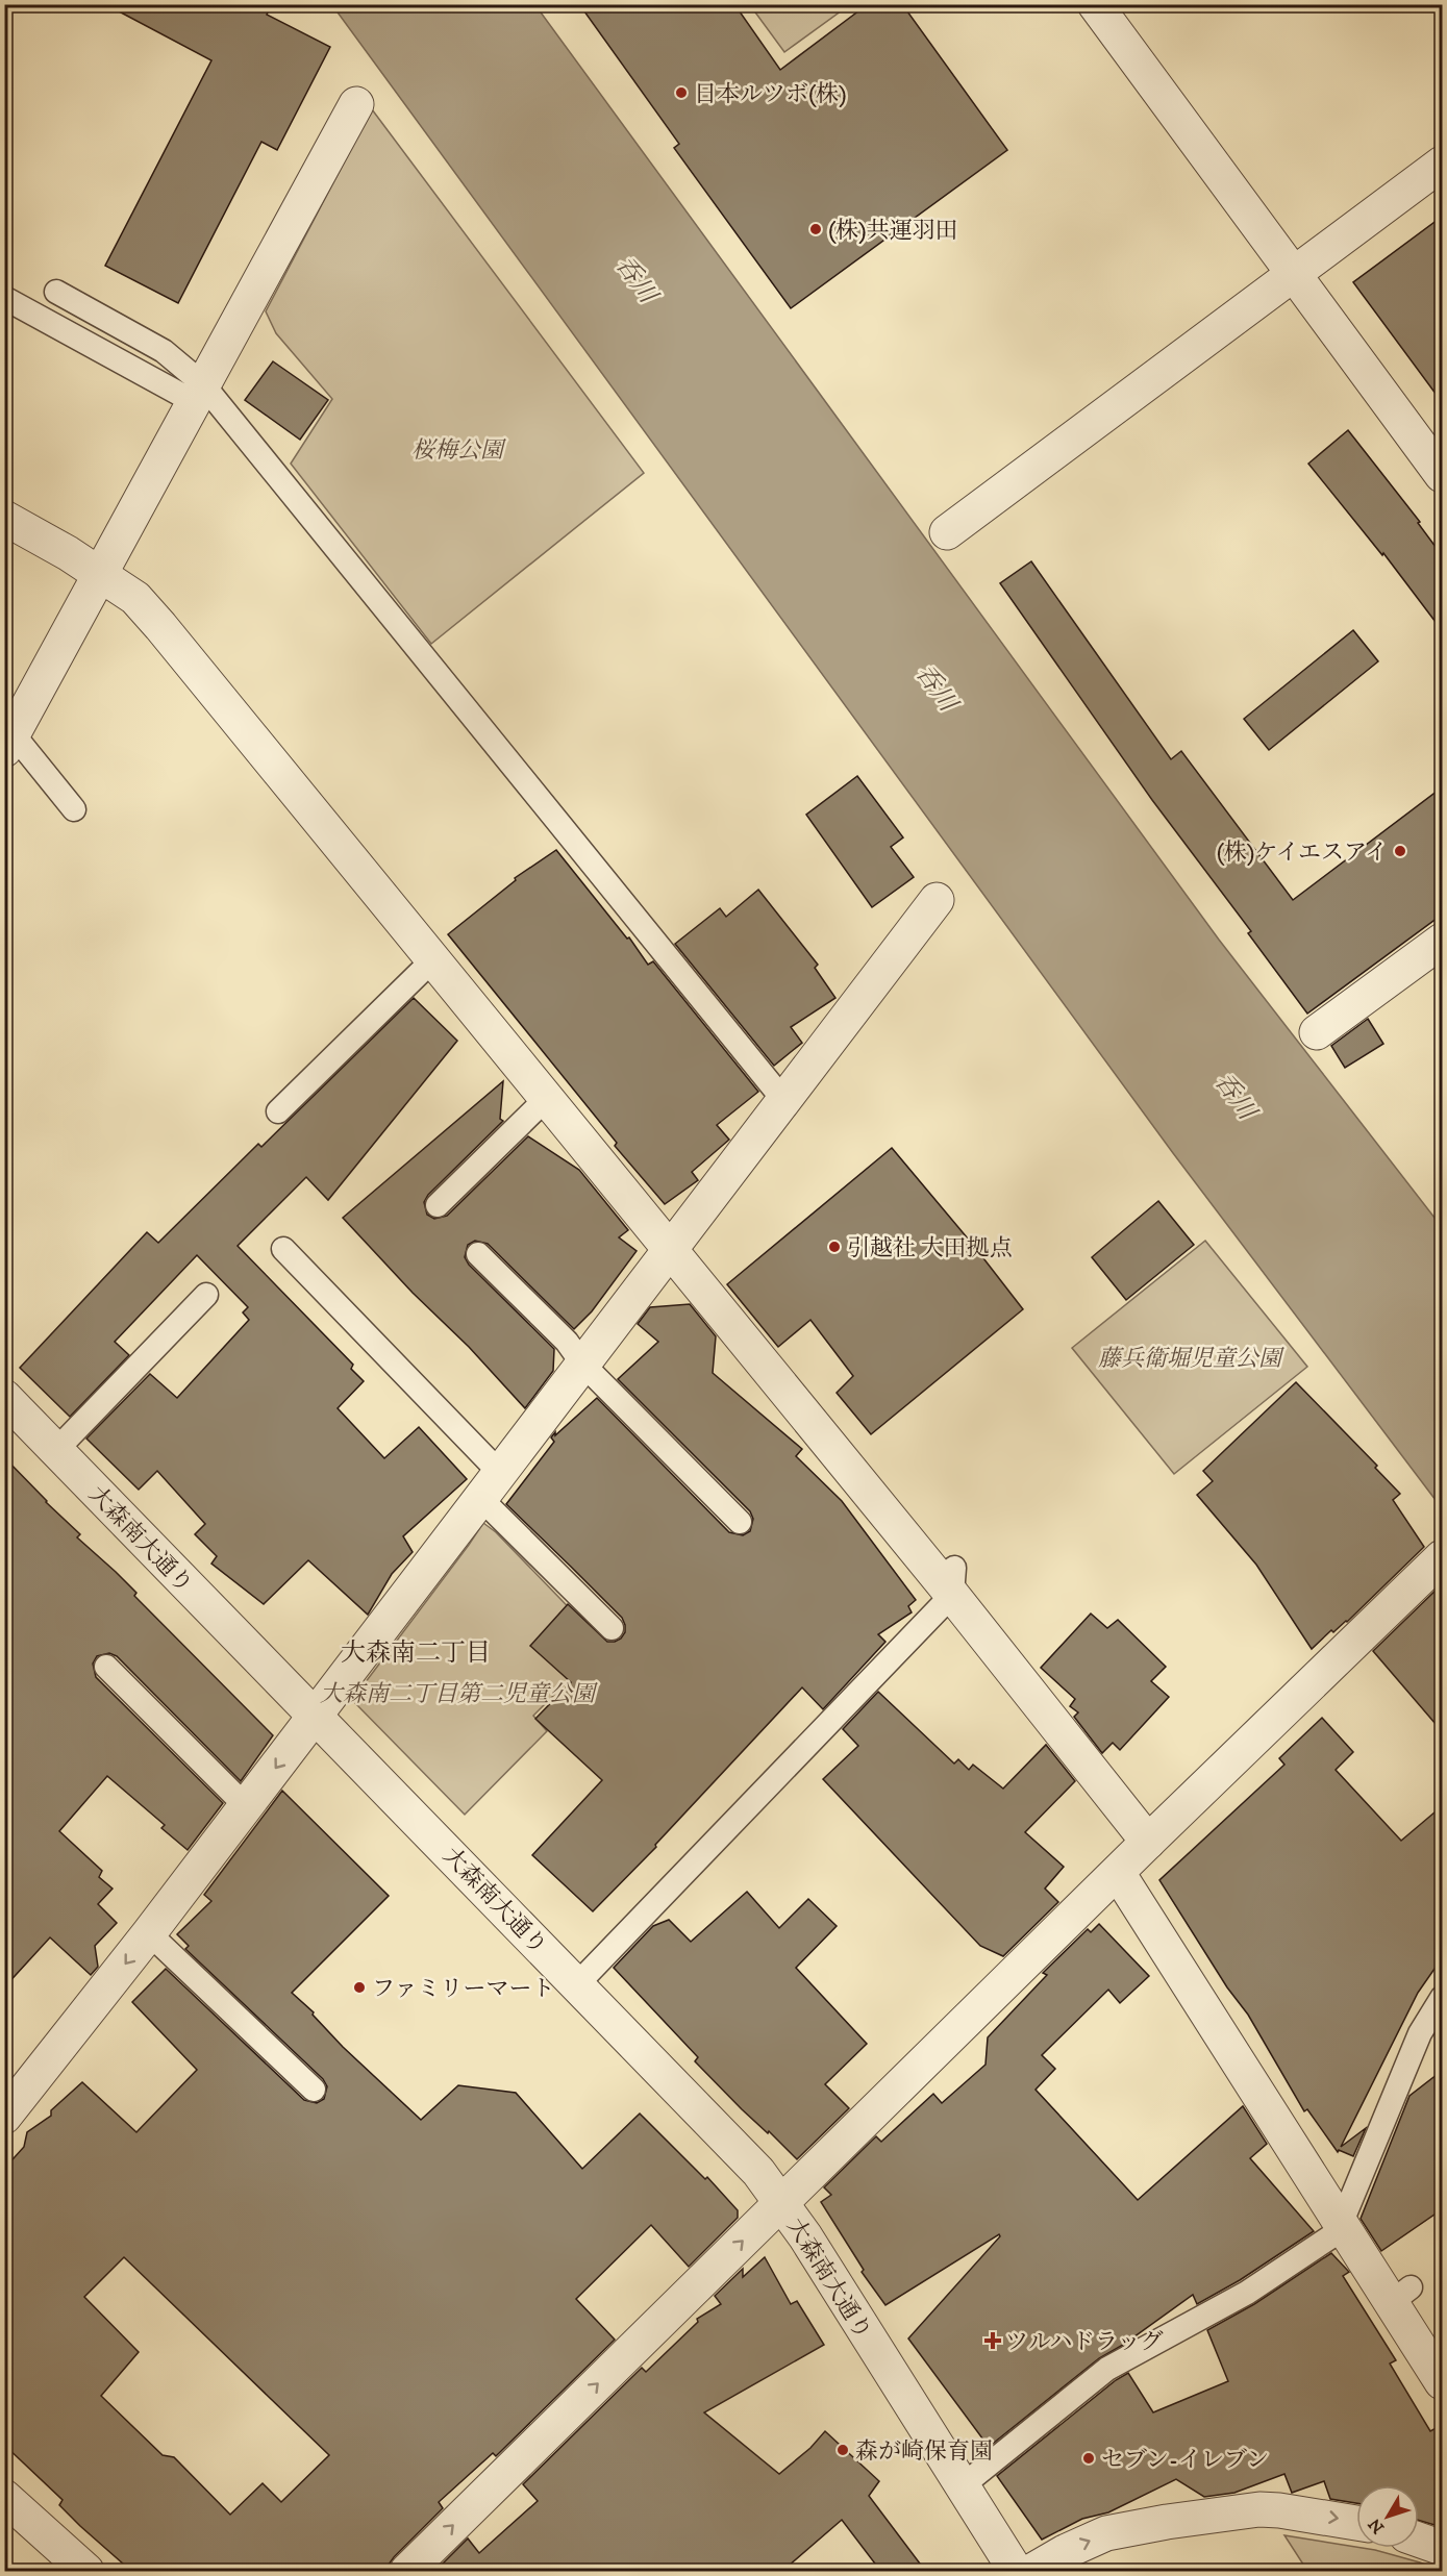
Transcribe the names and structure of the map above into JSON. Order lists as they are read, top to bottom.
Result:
{
  "streets": {
    "street": ["大森南大通り"]
  },
  "districts": ["大森南二丁目"],
  "water": ["呑川"],
  "parks": ["桜梅公園", "藤兵衛堀児童公園", "大森南二丁目第二児童公園"],
  "places": {
    "other": [
      "日本ルツボ(株)",
      "(株)共運羽田",
      "(株)ケイエスアイ",
      "引越社 大田拠点",
      "ファミリーマート",
      "森が崎保育園",
      "セブン-イレブン"
    ],
    "health": ["ツルハドラッグ"]
  },
  "north": "bottom left"
}
